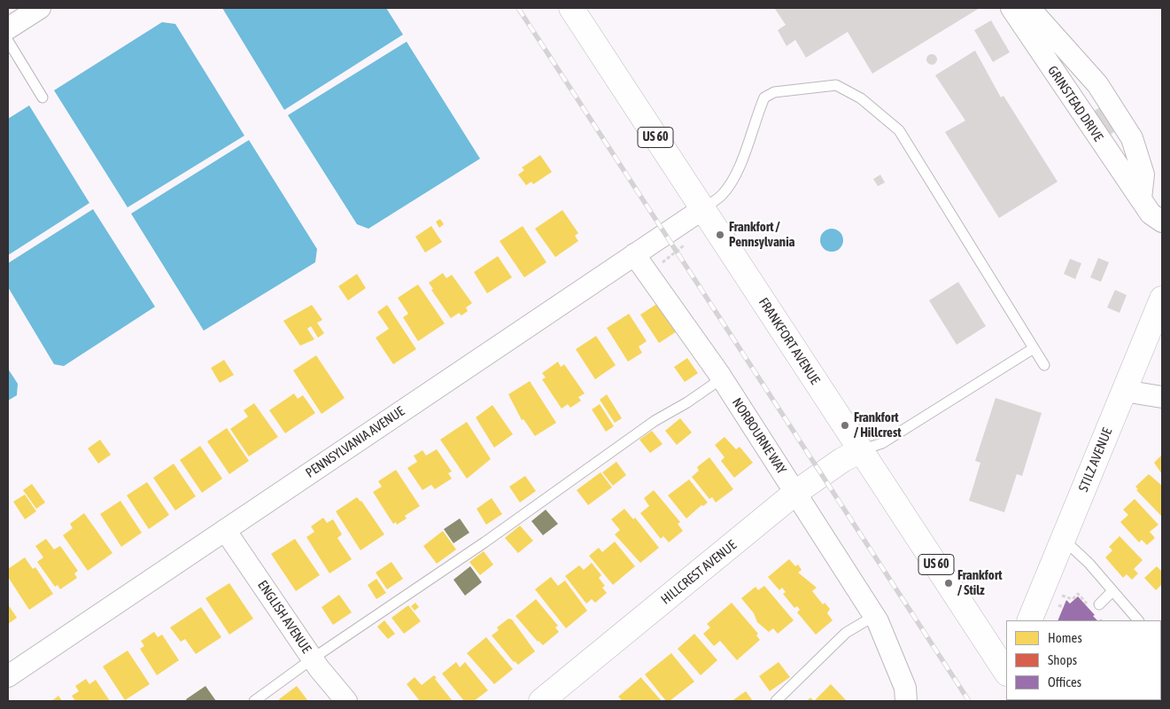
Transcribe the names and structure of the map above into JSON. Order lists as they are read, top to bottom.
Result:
{
  "streets": {
    "main road": [
      "US 60",
      "FRANKFORT AVENUE",
      "STILZ AVENUE",
      "HILLCREST AVENUE"
    ],
    "street": [
      "GRINSTEAD DRIVE",
      "NORBOURNE WAY",
      "PENNSYLVANIA AVENUE",
      "ENGLISH AVENUE"
    ]
  },
  "crossings": [
    ["FRANKFORT AVENUE", "PENNSYLVANIA AVENUE"],
    ["FRANKFORT AVENUE", "HILLCREST AVENUE"],
    ["NORBOURNE WAY", "PENNSYLVANIA AVENUE"],
    ["NORBOURNE WAY", "HILLCREST AVENUE"],
    ["PENNSYLVANIA AVENUE", "ENGLISH AVENUE"]
  ],
  "places": ["Frankfort / Pennsylvania", "Frankfort / Hillcrest", "Frankfort / Stilz"],
  "legend": ["Homes", "Shops", "Offices"]
}
